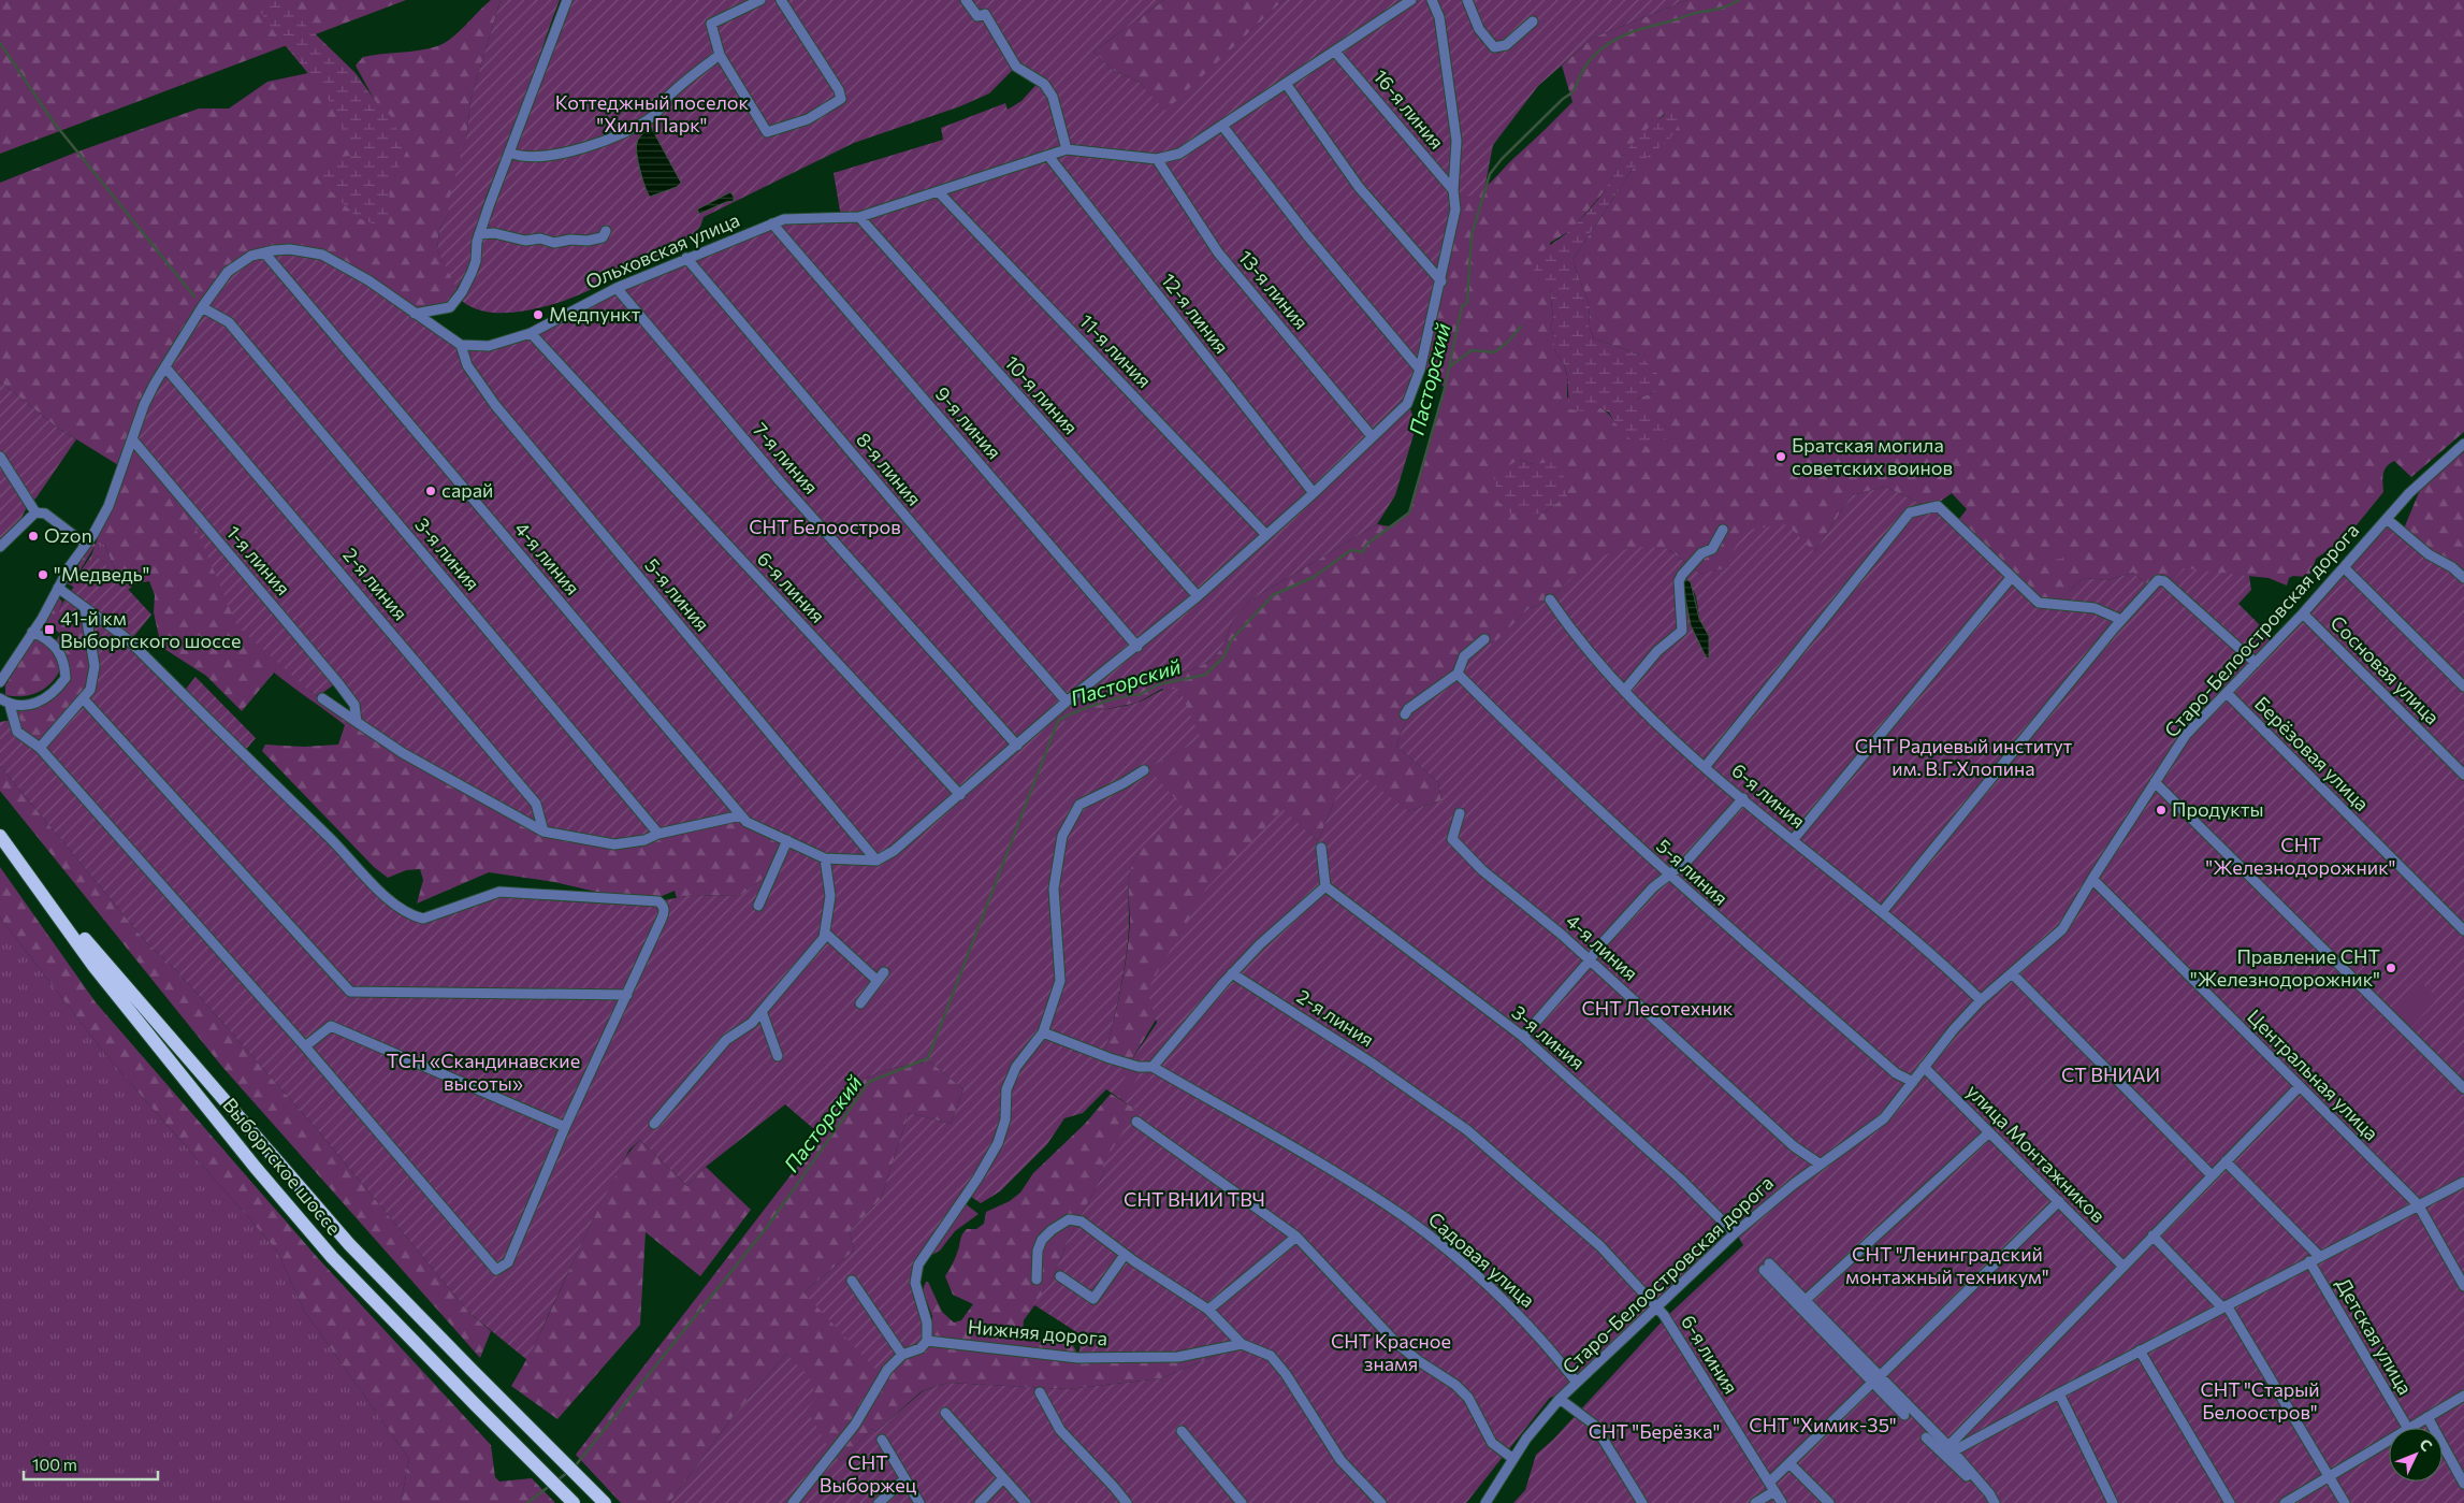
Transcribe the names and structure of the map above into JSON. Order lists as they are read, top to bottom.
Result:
{
  "streets": {
    "main road": ["Выборгское шоссе"],
    "street": [
      "16-я линия",
      "Ольховская улица",
      "13-я линия",
      "12-я линия",
      "11-я линия",
      "10-я линия",
      "9-я линия",
      "7-я линия",
      "8-я линия",
      "3-я линия",
      "4-я линия",
      "1-я линия",
      "2-я линия",
      "6-я линия",
      "5-я линия",
      "Старо-Белоостровская дорога",
      "Сосновая улица",
      "Берёзовая улица",
      "Центральная улица",
      "улица Монтажников",
      "Садовая улица",
      "Нижняя дорога",
      "Детская улица"
    ]
  },
  "crossings": [
    ["Ольховская улица", "12-я линия"],
    ["Ольховская улица", "11-я линия"],
    ["Ольховская улица", "10-я линия"],
    ["Ольховская улица", "9-я линия"],
    ["Ольховская улица", "7-я линия"],
    ["Ольховская улица", "8-я линия"],
    ["Ольховская улица", "6-я линия"],
    ["Ольховская улица", "5-я линия"],
    ["3-я линия", "Старо-Белоостровская дорога"],
    ["4-я линия", "Старо-Белоостровская дорога"],
    ["2-я линия", "6-я линия"],
    ["2-я линия", "Старо-Белоостровская дорога"],
    ["6-я линия", "Старо-Белоостровская дорога"],
    ["5-я линия", "Старо-Белоостровская дорога"],
    ["Старо-Белоостровская дорога", "Сосновая улица"],
    ["Старо-Белоостровская дорога", "Берёзовая улица"],
    ["Старо-Белоостровская дорога", "Центральная улица"],
    ["Старо-Белоостровская дорога", "улица Монтажников"],
    ["Старо-Белоостровская дорога", "Садовая улица"]
  ],
  "water": ["Пасторский"],
  "parks": [
    "Коттеджный поселок \"Хилл Парк\"",
    "СНТ Белоостров",
    "СНТ Радиевый институт им. В.Г.Хлопина",
    "СНТ \"Железнодорожник\"",
    "СНТ Лесотехник",
    "ТСН «Скандинавские высоты»",
    "СТ ВНИАИ",
    "СНТ ВНИИ ТВЧ",
    "СНТ \"Ленинградский монтажный техникум\"",
    "СНТ Красное знамя",
    "СНТ \"Старый Белоостров\"",
    "СНТ \"Химик-35\"",
    "СНТ \"Берёзка\"",
    "СНТ Выборжец"
  ],
  "places": {
    "other": [
      "Медпункт",
      "Братская могила советских воинов",
      "сарай",
      "Ozon",
      "\"Медведь\"",
      "Продукты",
      "Правление СНТ \"Железнодорожник\""
    ],
    "transit": ["41-й км Выборгского шоссе"]
  },
  "scale_bar": "100 m",
  "north": "top right"
}
